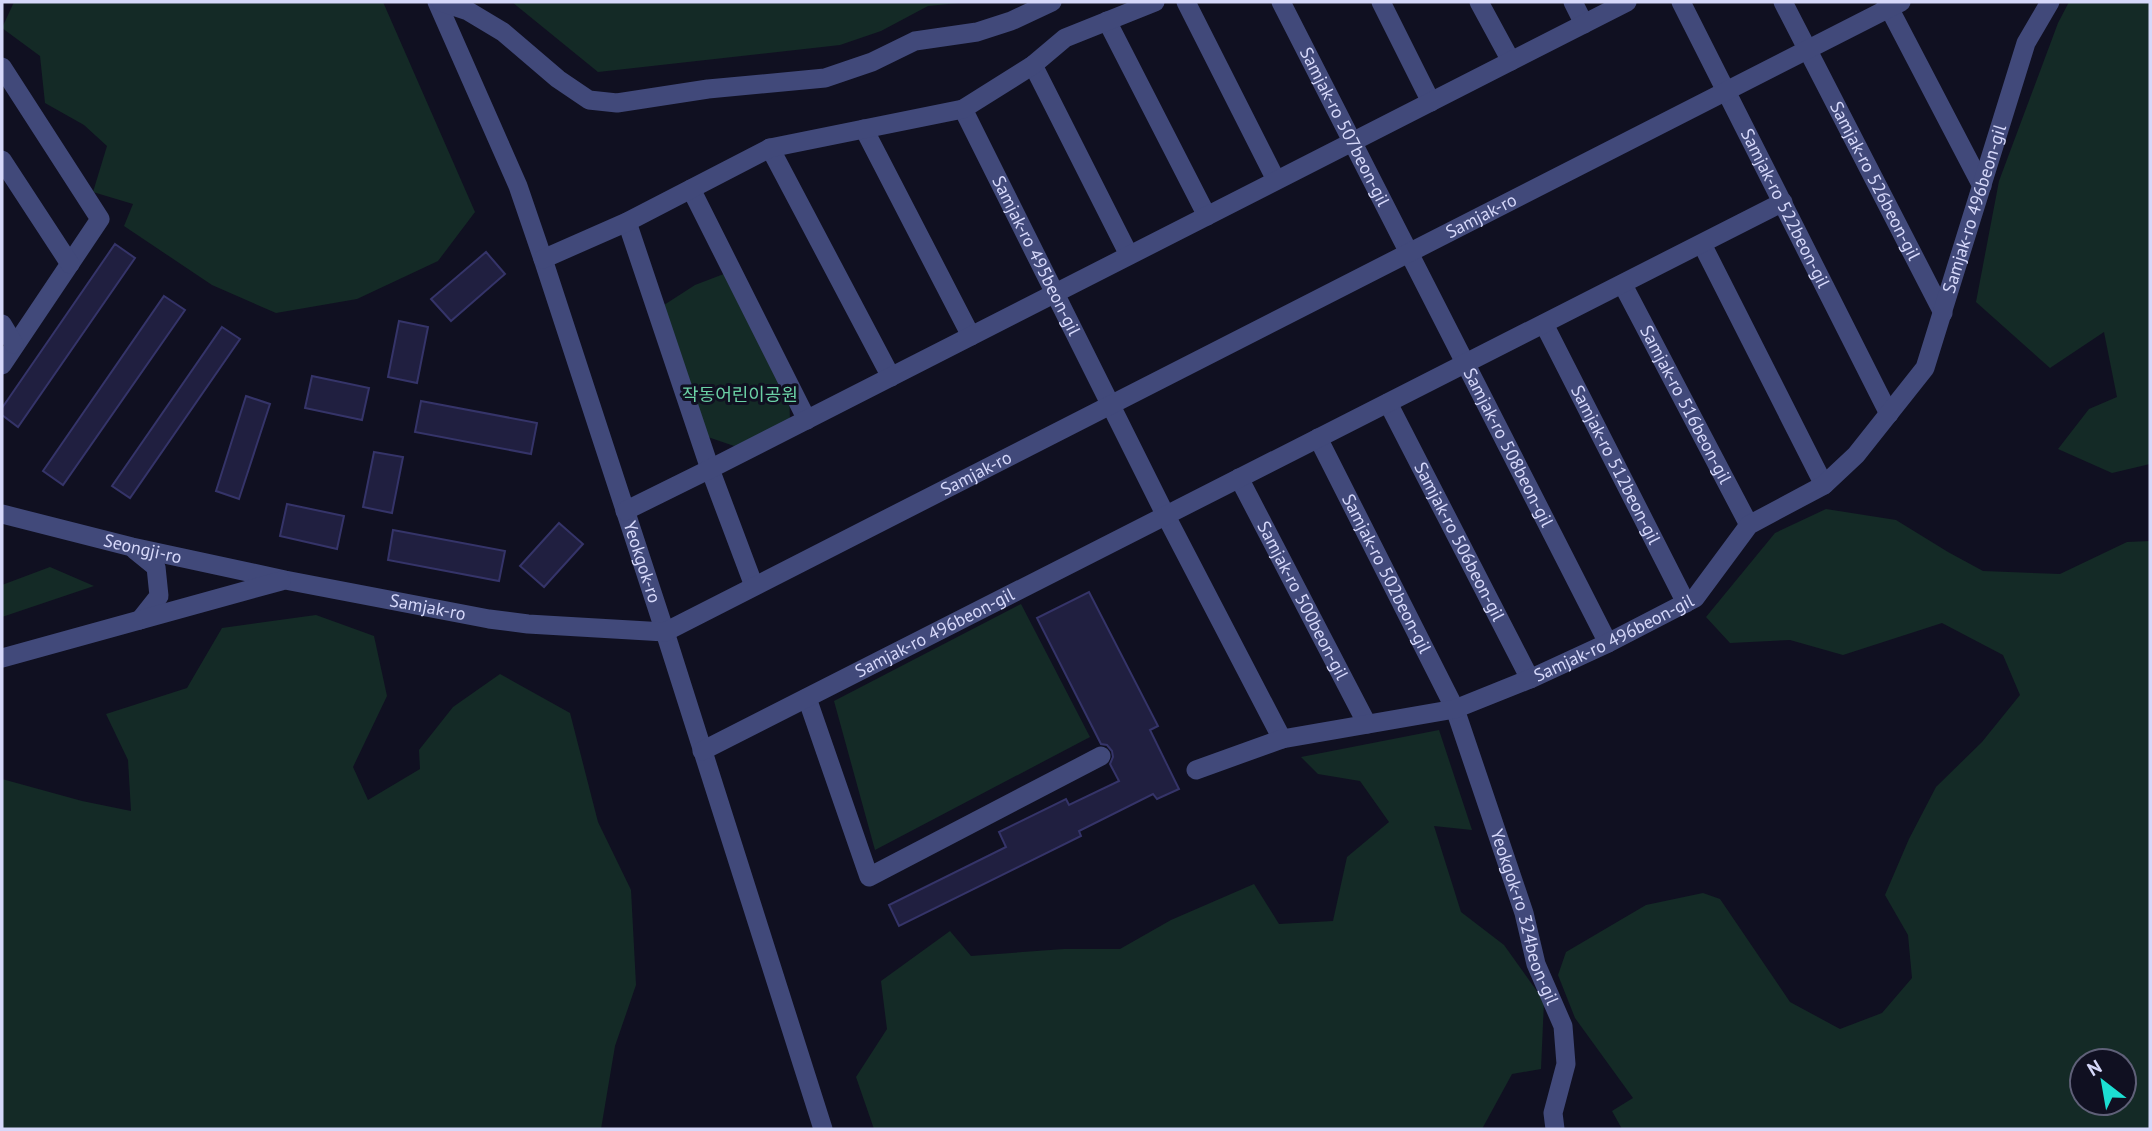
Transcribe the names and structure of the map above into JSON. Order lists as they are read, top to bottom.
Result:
{
  "streets": {
    "street": [
      "Samjak-ro 507beon-gil",
      "Samjak-ro 526beon-gil",
      "Samjak-ro 522beon-gil",
      "Samjak-ro 496beon-gil",
      "Samjak-ro",
      "Samjak-ro 495beon-gil",
      "Samjak-ro 516beon-gil",
      "Samjak-ro 508beon-gil",
      "Samjak-ro 512beon-gil",
      "Samjak-ro 506beon-gil",
      "Seongji-ro",
      "Yeokgok-ro",
      "Samjak-ro 502beon-gil",
      "Samjak-ro 500beon-gil",
      "Yeokgok-ro 324beon-gil"
    ]
  },
  "crossings": [
    ["Samjak-ro 507beon-gil", "Samjak-ro"],
    ["Samjak-ro 507beon-gil", "Samjak-ro 508beon-gil"],
    ["Samjak-ro 526beon-gil", "Samjak-ro 496beon-gil"],
    ["Samjak-ro 526beon-gil", "Samjak-ro"],
    ["Samjak-ro 522beon-gil", "Samjak-ro 496beon-gil"],
    ["Samjak-ro 522beon-gil", "Samjak-ro"],
    ["Samjak-ro 496beon-gil", "Samjak-ro"],
    ["Samjak-ro 496beon-gil", "Samjak-ro 516beon-gil"],
    ["Samjak-ro 496beon-gil", "Samjak-ro 508beon-gil"],
    ["Samjak-ro 496beon-gil", "Samjak-ro 512beon-gil"],
    ["Samjak-ro 496beon-gil", "Samjak-ro 506beon-gil"],
    ["Samjak-ro 496beon-gil", "Yeokgok-ro"],
    ["Samjak-ro 496beon-gil", "Samjak-ro 502beon-gil"],
    ["Samjak-ro 496beon-gil", "Samjak-ro 500beon-gil"],
    ["Samjak-ro 496beon-gil", "Yeokgok-ro 324beon-gil"],
    ["Samjak-ro", "Samjak-ro 495beon-gil"],
    ["Samjak-ro", "Samjak-ro 508beon-gil"],
    ["Samjak-ro", "Seongji-ro"],
    ["Samjak-ro", "Yeokgok-ro"],
    ["Samjak-ro 502beon-gil", "Yeokgok-ro 324beon-gil"]
  ],
  "parks": ["작동어린이공원"],
  "north": "top left"
}
